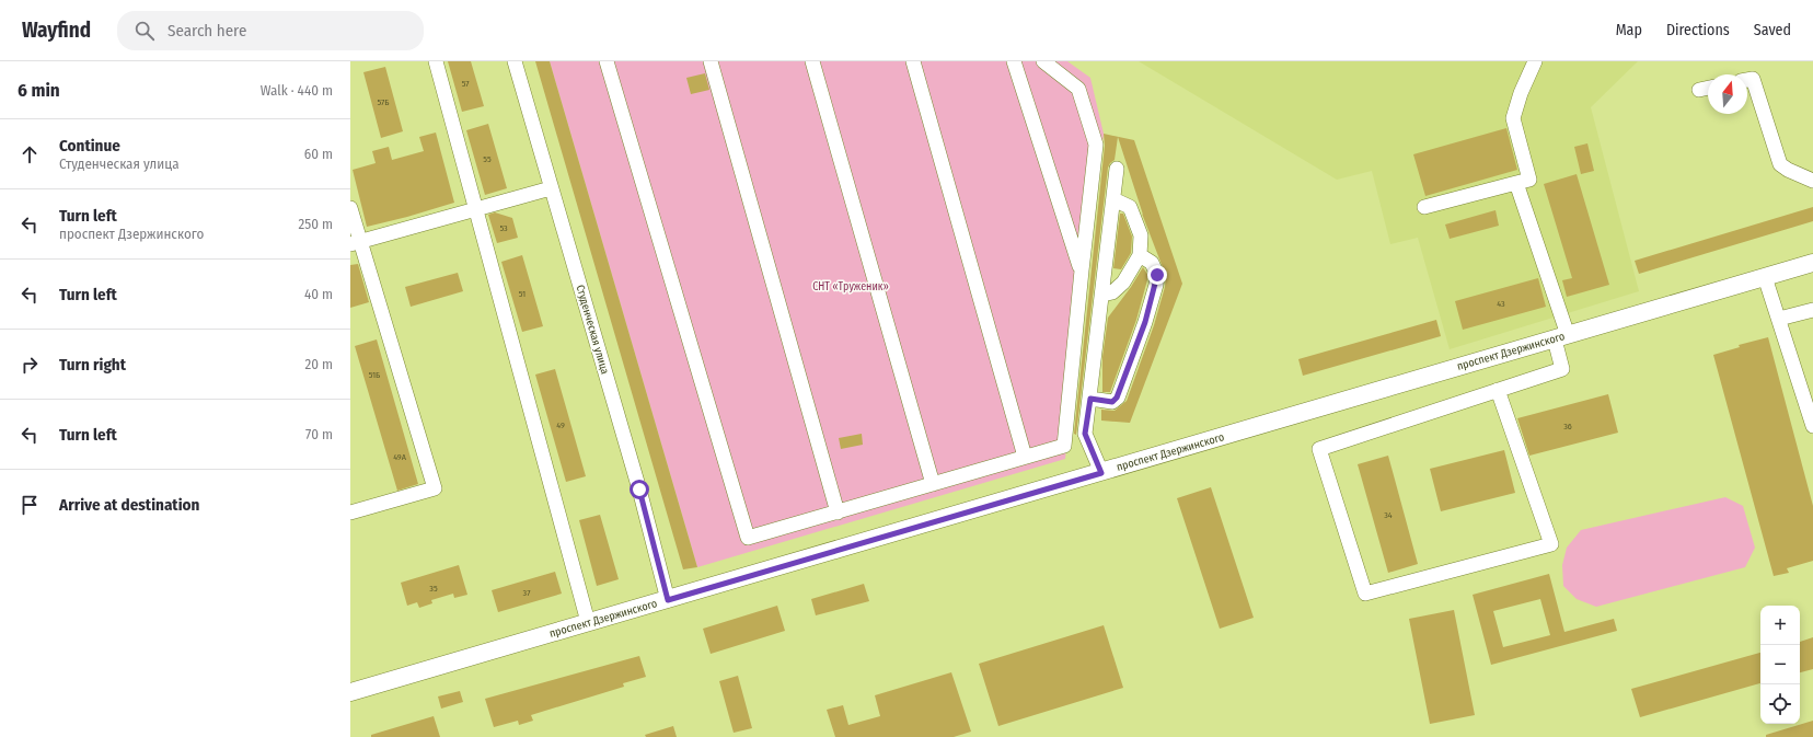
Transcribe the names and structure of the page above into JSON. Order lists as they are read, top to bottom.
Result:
{
  "streets": {
    "main road": ["проспект Дзержинского"],
    "street": ["Студенческая улица"]
  },
  "crossings": [
    ["Студенческая улица", "проспект Дзержинского"]
  ],
  "parks": ["СНТ «Труженик»"],
  "house_numbers": [
    "57",
    "57Б",
    "55",
    "53",
    "51",
    "43",
    "51Б",
    "49",
    "36",
    "49А",
    "34",
    "35",
    "37"
  ],
  "north": "top",
  "page": {
    "header": "Wayfind",
    "search": "Search here",
    "nav": ["Map", "Directions", "Saved"],
    "heading": ["6 min", "Walk · 440 m"],
    "list": [
      ["Continue", "Студенческая улица", "60 m"],
      ["Turn left", "проспект Дзержинского", "250 m"],
      ["Turn left", "40 m"],
      ["Turn right", "20 m"],
      ["Turn left", "70 m"],
      "Arrive at destination"
    ],
    "map_buttons": ["+", "−"]
  }
}
